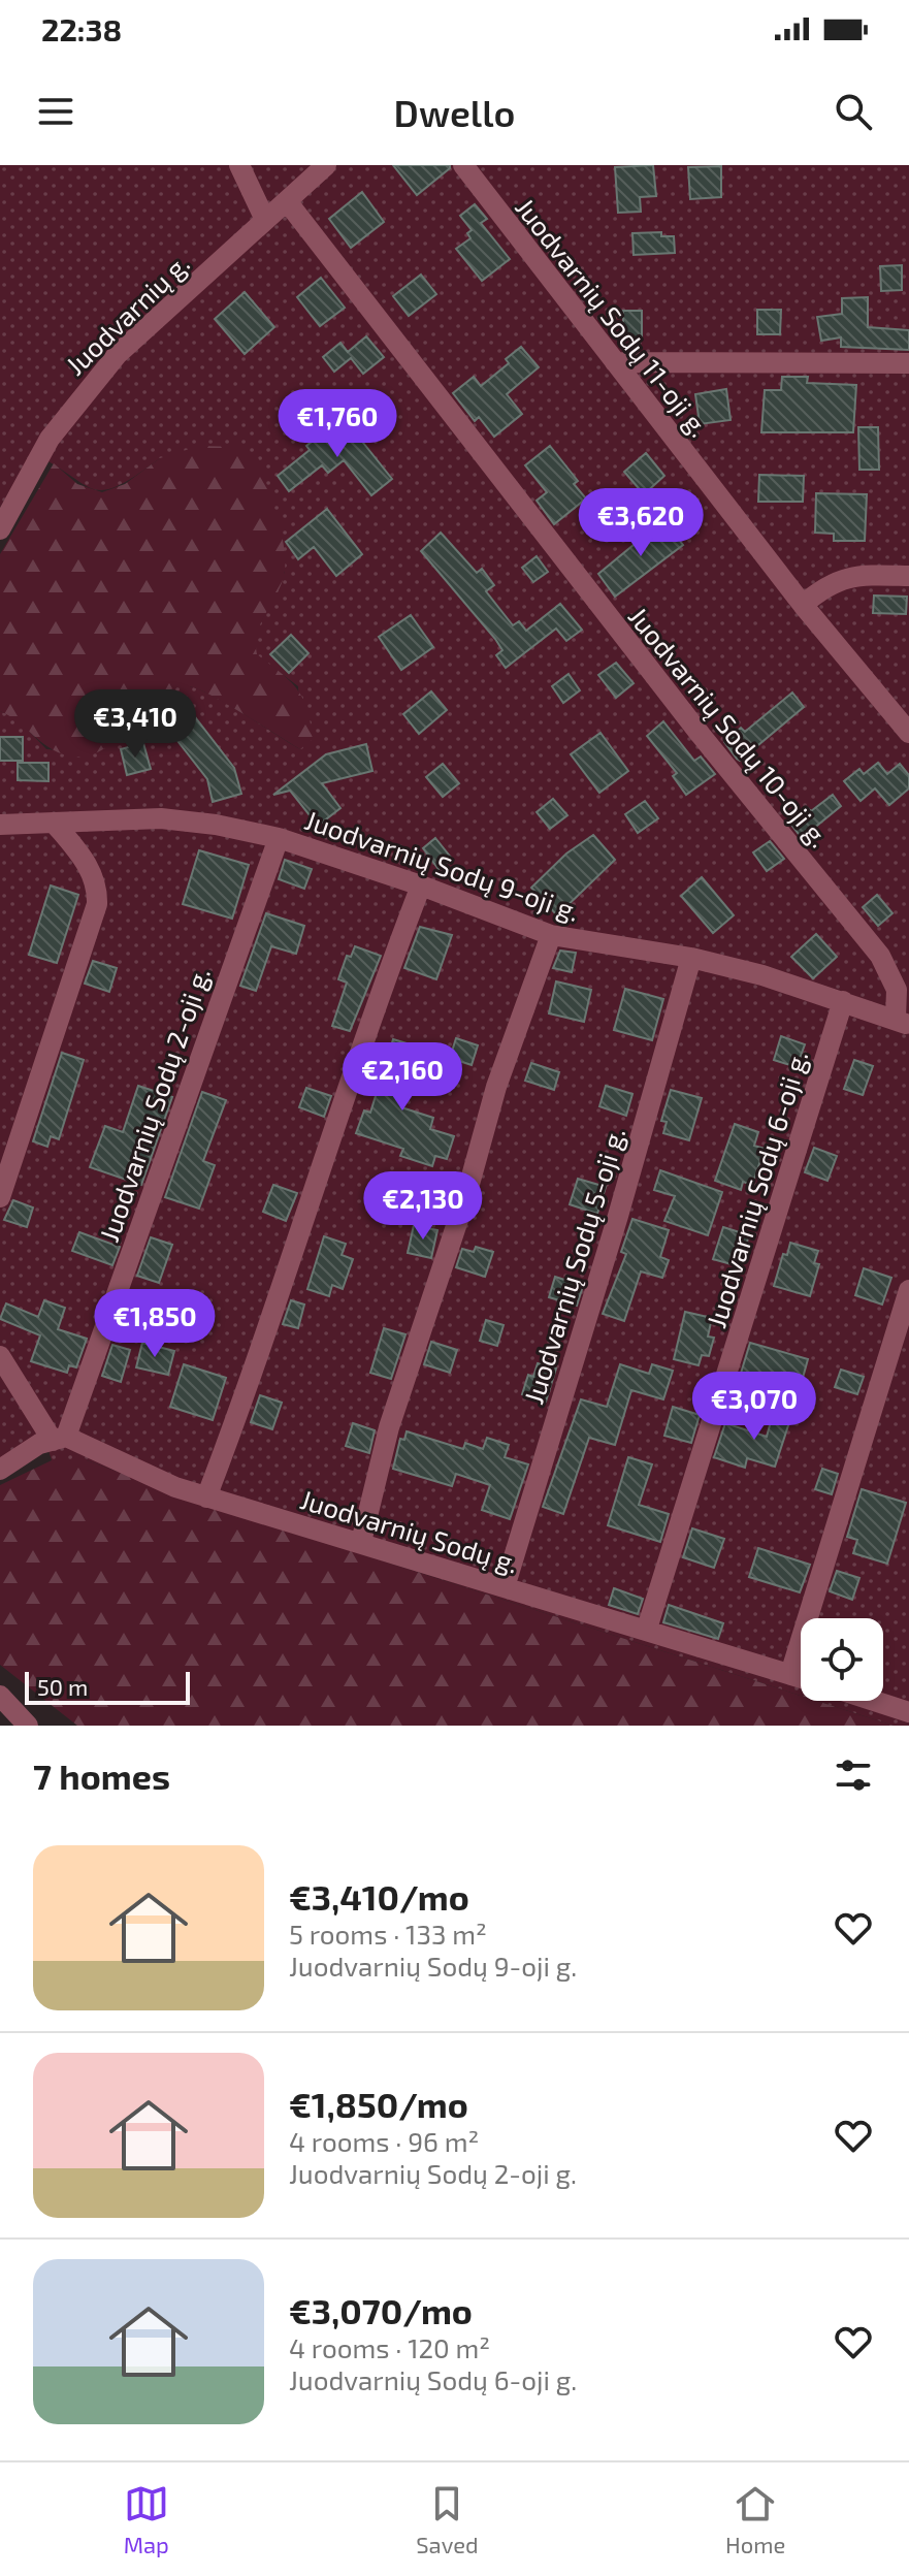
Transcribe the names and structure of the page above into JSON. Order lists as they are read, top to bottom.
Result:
{
  "streets": {
    "street": [
      "Juodvarnių g.",
      "Juodvarnių Sodų 11-oji g.",
      "Juodvarnių Sodų 10-oji g.",
      "Juodvarnių Sodų 9-oji g.",
      "Juodvarnių Sodų 2-oji g.",
      "Juodvarnių Sodų 6-oji g.",
      "Juodvarnių Sodų 5-oji g.",
      "Juodvarnių Sodų g."
    ]
  },
  "crossings": [
    ["Juodvarnių g.", "Juodvarnių Sodų 10-oji g."],
    ["Juodvarnių Sodų 10-oji g.", "Juodvarnių Sodų 9-oji g."],
    ["Juodvarnių Sodų 9-oji g.", "Juodvarnių Sodų 2-oji g."],
    ["Juodvarnių Sodų 9-oji g.", "Juodvarnių Sodų 6-oji g."],
    ["Juodvarnių Sodų 9-oji g.", "Juodvarnių Sodų 5-oji g."],
    ["Juodvarnių Sodų 2-oji g.", "Juodvarnių Sodų g."],
    ["Juodvarnių Sodų 6-oji g.", "Juodvarnių Sodų g."],
    ["Juodvarnių Sodų 5-oji g.", "Juodvarnių Sodų g."]
  ],
  "scale_bar": "50 m",
  "page": {
    "status": "22:38",
    "header": "Dwello",
    "price": [
      "€1,760",
      "€3,620",
      "€3,410",
      "€2,160",
      "€2,130",
      "€1,850",
      "€3,070"
    ],
    "scale": "50 m",
    "heading": "7 homes",
    "list": [
      {
        "name": "€3,410/mo",
        "note": "5 rooms · 133 m² · Juodvarnių Sodų 9-oji g."
      },
      {
        "name": "€1,850/mo",
        "note": "4 rooms · 96 m² · Juodvarnių Sodų 2-oji g."
      },
      {
        "name": "€3,070/mo",
        "note": "4 rooms · 120 m² · Juodvarnių Sodų 6-oji g."
      }
    ],
    "tabs": ["Map", "Saved", "Home"]
  }
}
